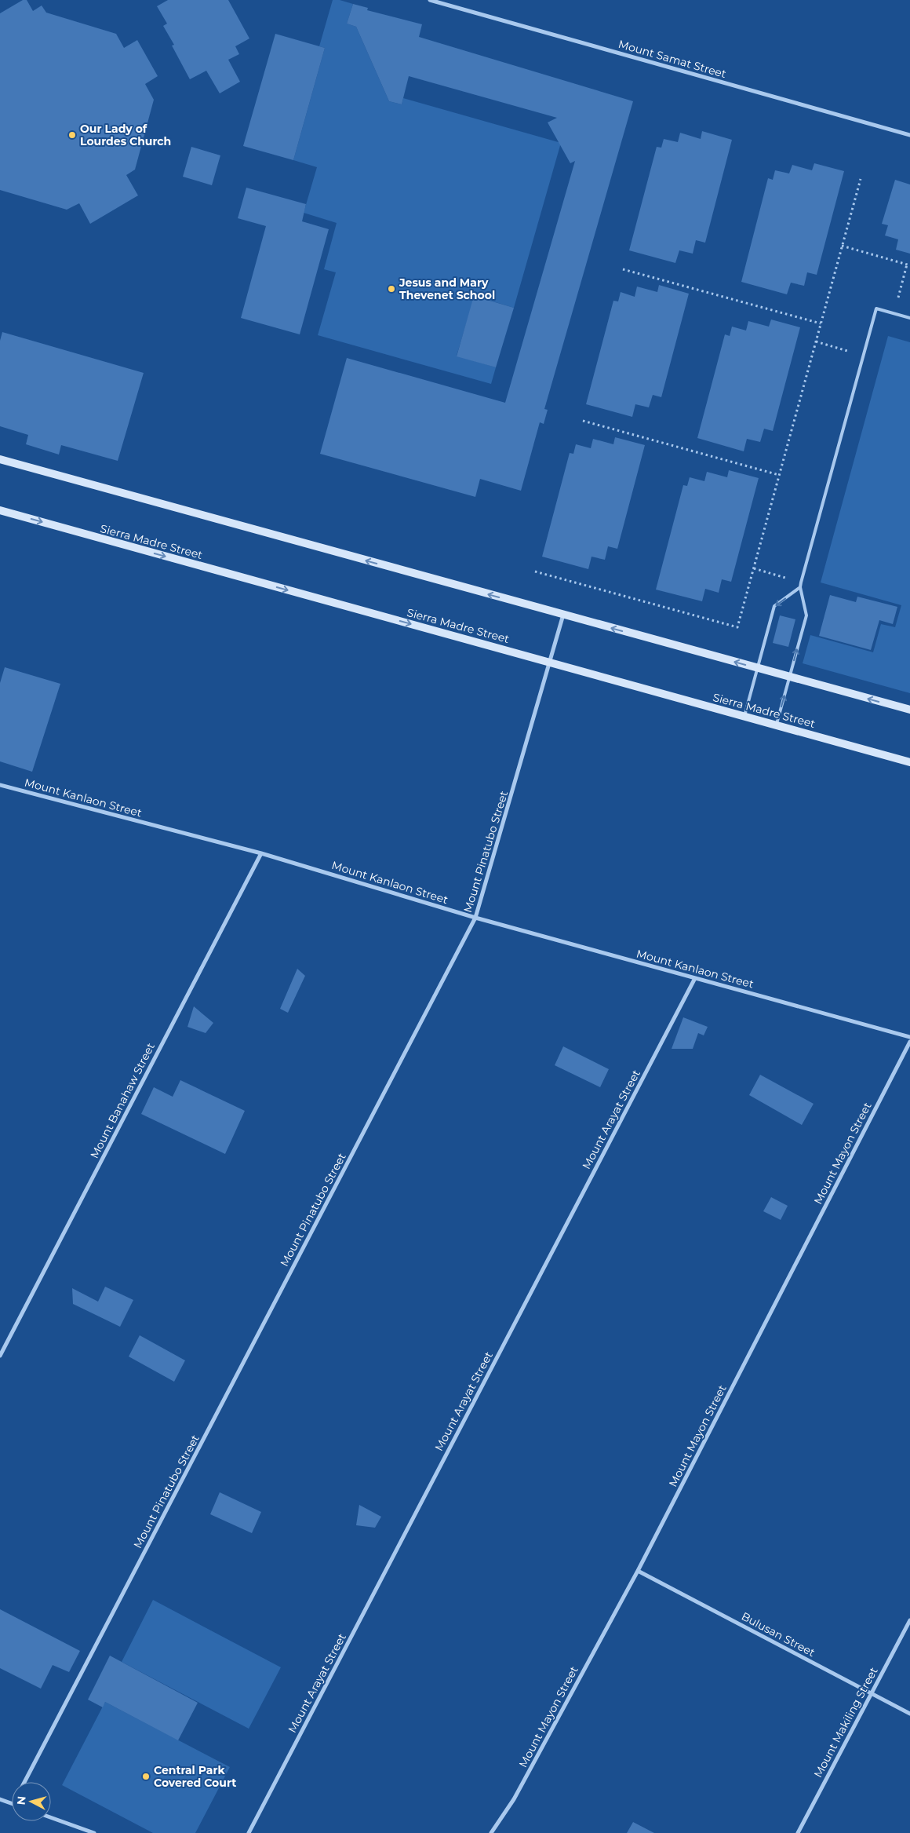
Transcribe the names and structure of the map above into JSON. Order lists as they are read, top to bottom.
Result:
{
  "streets": {
    "street": [
      "Mount Samat Street",
      "Sierra Madre Street",
      "Mount Kanlaon Street",
      "Mount Pinatubo Street",
      "Mount Banahaw Street",
      "Mount Arayat Street",
      "Mount Mayon Street",
      "Bulusan Street",
      "Mount Makiling Street"
    ]
  },
  "crossings": [
    ["Sierra Madre Street", "Mount Pinatubo Street"],
    ["Mount Kanlaon Street", "Mount Pinatubo Street"],
    ["Mount Kanlaon Street", "Mount Banahaw Street"],
    ["Mount Kanlaon Street", "Mount Arayat Street"],
    ["Mount Mayon Street", "Bulusan Street"],
    ["Bulusan Street", "Mount Makiling Street"]
  ],
  "places": ["Our Lady of Lourdes Church", "Jesus and Mary Thevenet School", "Central Park Covered Court"],
  "north": "left"
}
